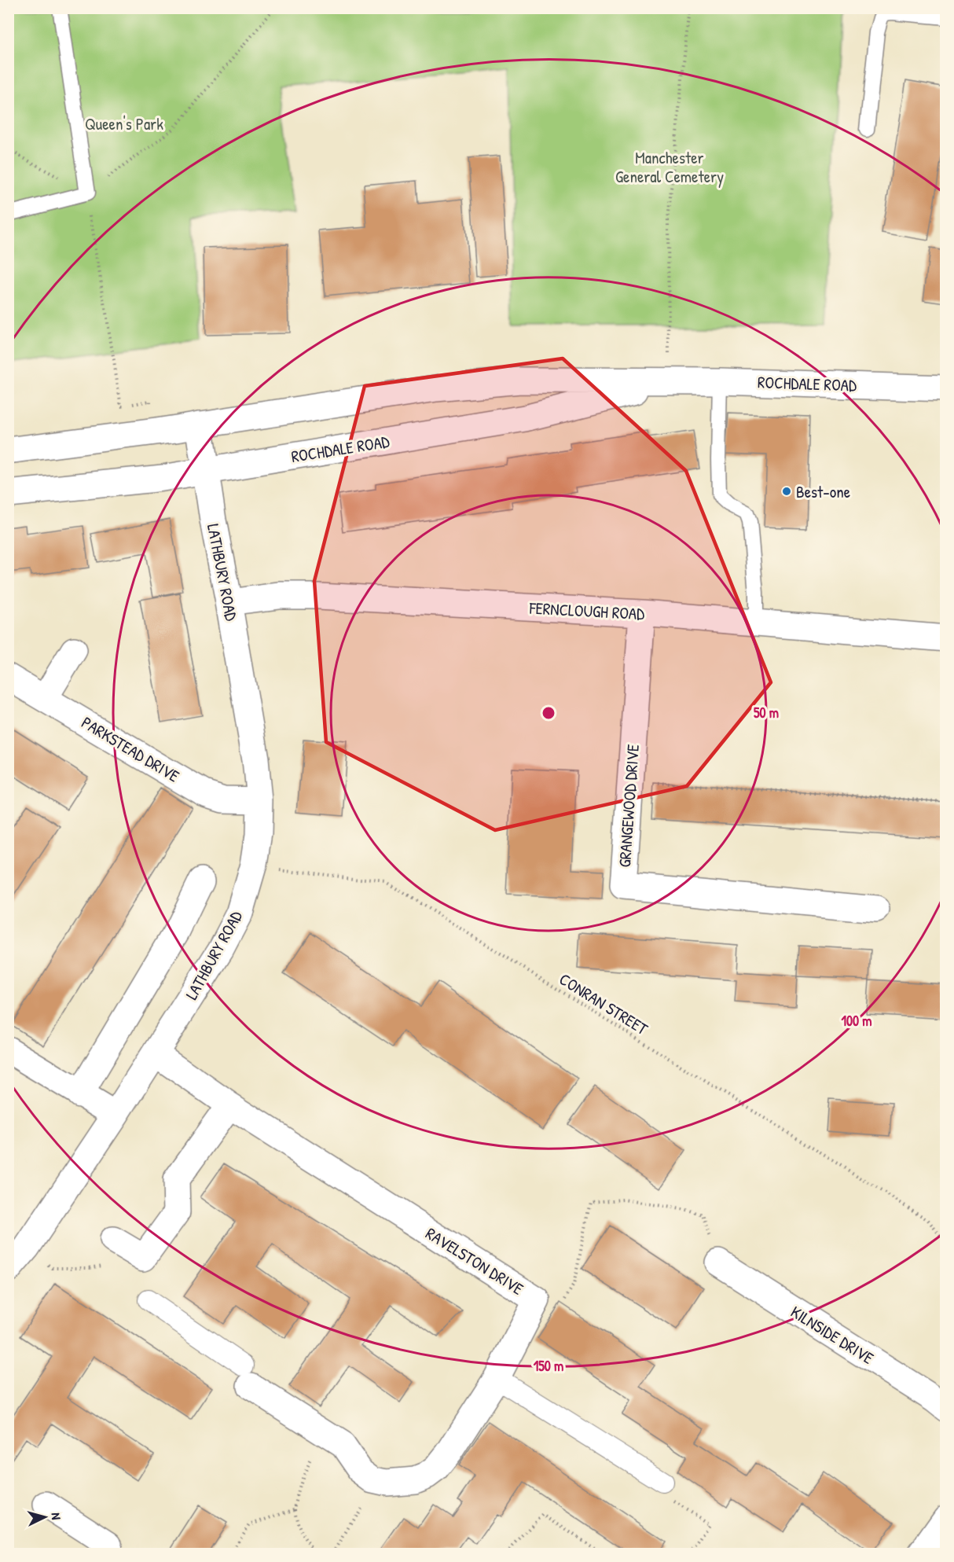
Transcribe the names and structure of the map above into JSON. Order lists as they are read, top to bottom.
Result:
{
  "streets": {
    "street": [
      "ROCHDALE ROAD",
      "LATHBURY ROAD",
      "FERNCLOUGH ROAD",
      "PARKSTEAD DRIVE",
      "GRANGEWOOD DRIVE",
      "RAVELSTON DRIVE",
      "KILNSIDE DRIVE"
    ],
    "path": ["CONRAN STREET"]
  },
  "crossings": [
    ["ROCHDALE ROAD", "LATHBURY ROAD"],
    ["LATHBURY ROAD", "FERNCLOUGH ROAD"],
    ["LATHBURY ROAD", "PARKSTEAD DRIVE"],
    ["LATHBURY ROAD", "RAVELSTON DRIVE"],
    ["FERNCLOUGH ROAD", "GRANGEWOOD DRIVE"]
  ],
  "parks": ["Queen's Park", "Manchester General Cemetery"],
  "places": ["Best-one"],
  "north": "right",
  "rings": ["50 m", "100 m", "150 m"]
}
